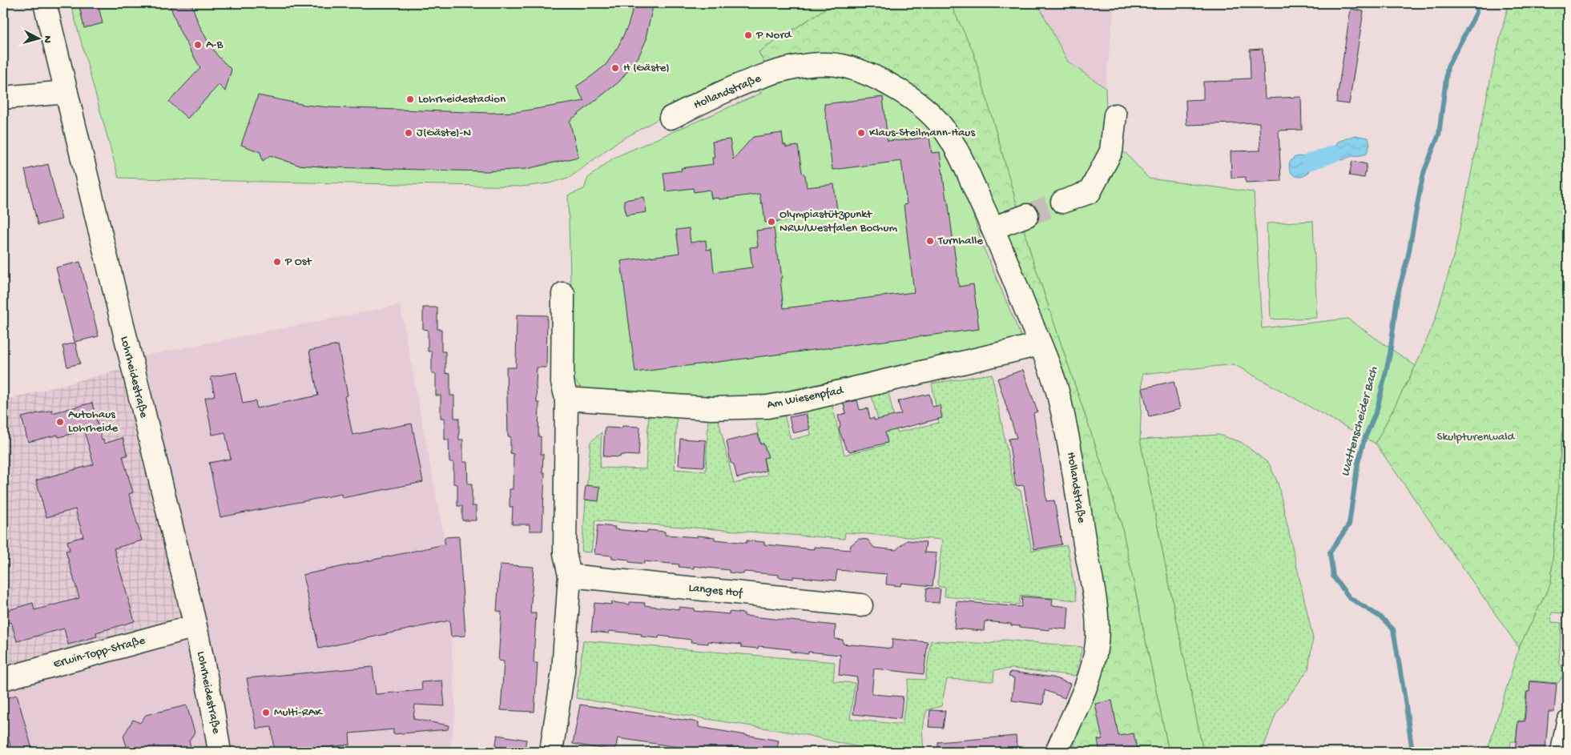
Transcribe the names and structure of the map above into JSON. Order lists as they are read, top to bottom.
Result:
{
  "streets": {
    "street": [
      "Hollandstraße",
      "Lohrheidestraße",
      "Am Wiesenpfad",
      "Langes Hof",
      "Erwin-Topp-Straße"
    ]
  },
  "crossings": [
    ["Hollandstraße", "Am Wiesenpfad"],
    ["Lohrheidestraße", "Erwin-Topp-Straße"]
  ],
  "water": ["Wattenscheider Bach"],
  "parks": ["Skulpturenwald"],
  "places": [
    "P Nord",
    "A-B",
    "H (Gäste)",
    "Lohrheidestadion",
    "J(Gäste)-N",
    "Klaus-Steilmann-Haus",
    "Olympiastützpunkt NRW/Westfalen Bochum",
    "Turnhalle",
    "P Ost",
    "Autohaus Lohrheide",
    "Multi-RAK"
  ],
  "north": "right"
}
